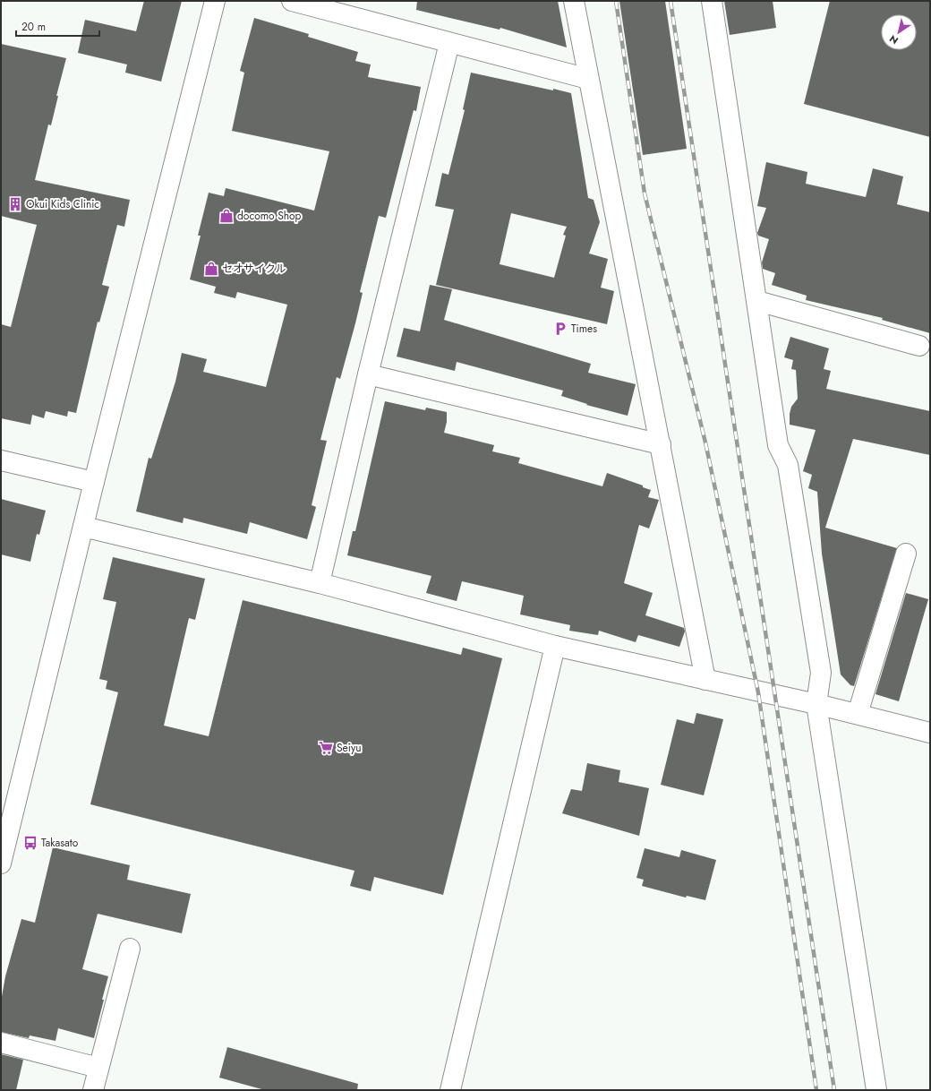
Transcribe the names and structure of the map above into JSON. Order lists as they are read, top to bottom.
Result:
{
  "places": {
    "building": ["Okui Kids Clinic"],
    "shop": ["docomo Shop", "セオサイクル"],
    "parking": ["Times"],
    "supermarket": ["Seiyu"],
    "bus stop": ["Takasato"]
  },
  "scale_bar": "20 m",
  "north": "bottom left"
}
